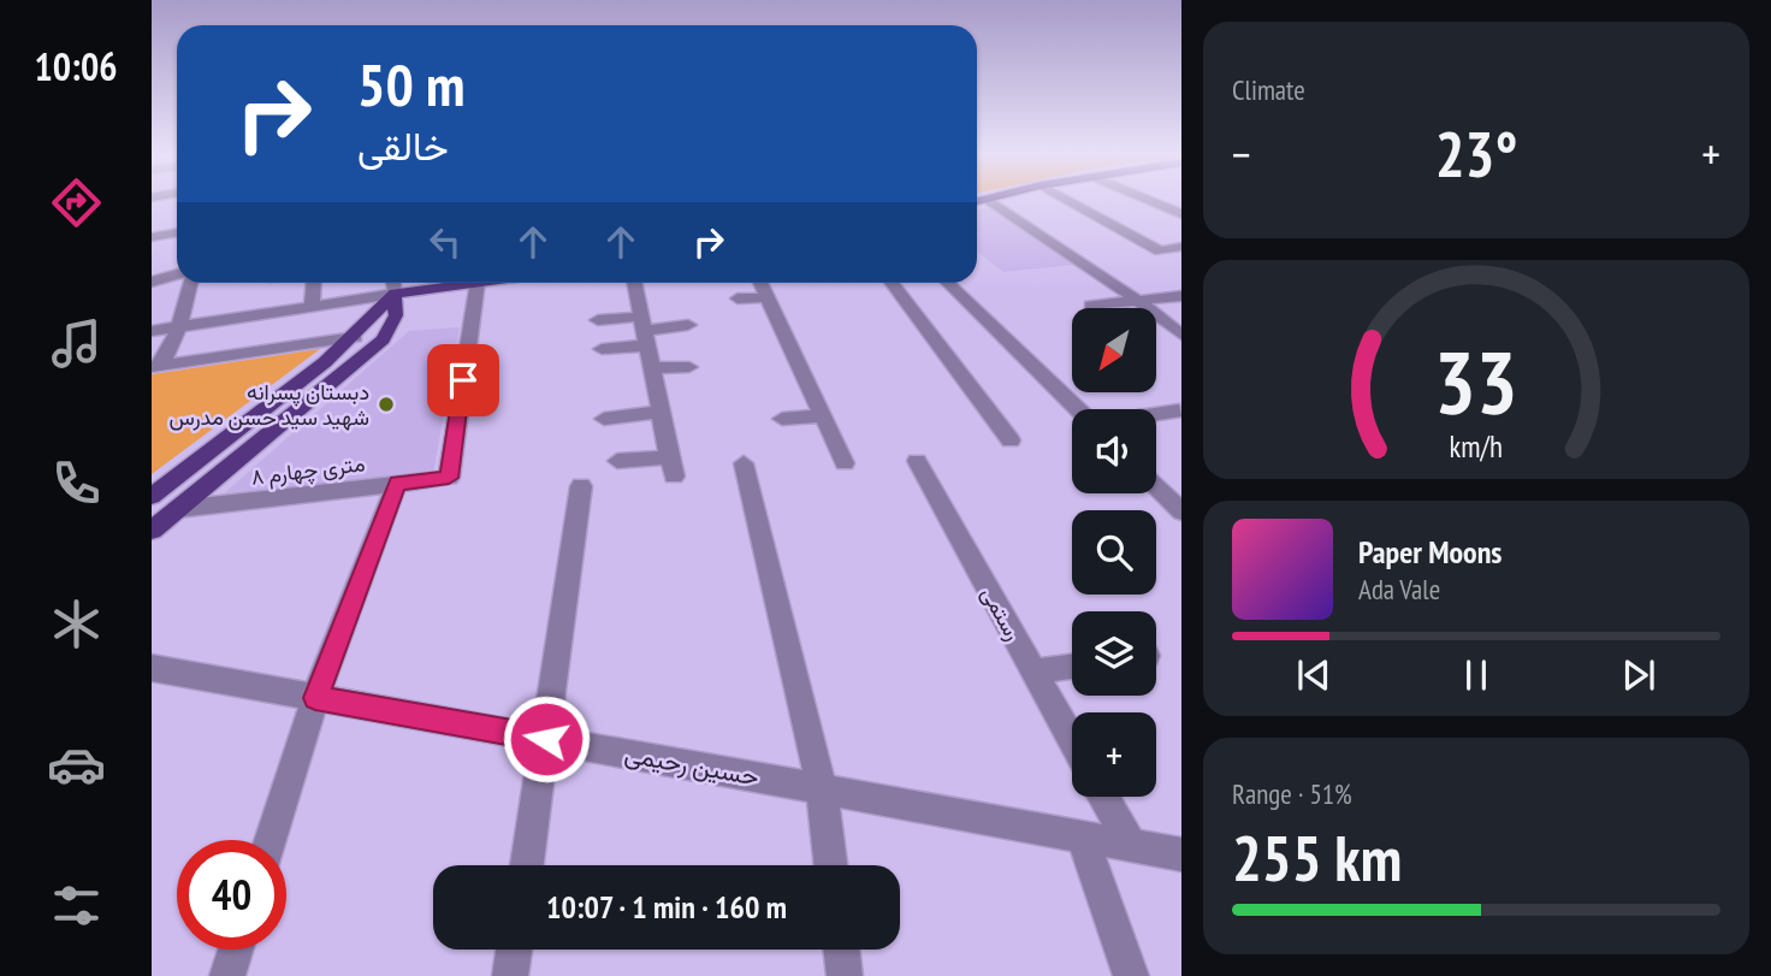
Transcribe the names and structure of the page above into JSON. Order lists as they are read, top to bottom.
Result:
{
  "streets": {
    "street": ["۸ متری چهارم", "رستمی", "حسین رحیمی"]
  },
  "places": ["دبستان پسرانه شهید سید حسن مدرس"],
  "north": "bottom left",
  "page": {
    "tabs": "10:06",
    "tile": [
      "Climate",
      ["Range · 51%", "255 km"]
    ],
    "turn": ["50 m", "خالقی"],
    "heat": ["−", "23°", "+"],
    "map_buttons": "+",
    "song": ["Paper Moons", "Ada Vale"],
    "limit": "40",
    "trip": "10:07 · 1 min · 160 m",
    "gauge": ["33", "km/h"]
  }
}
